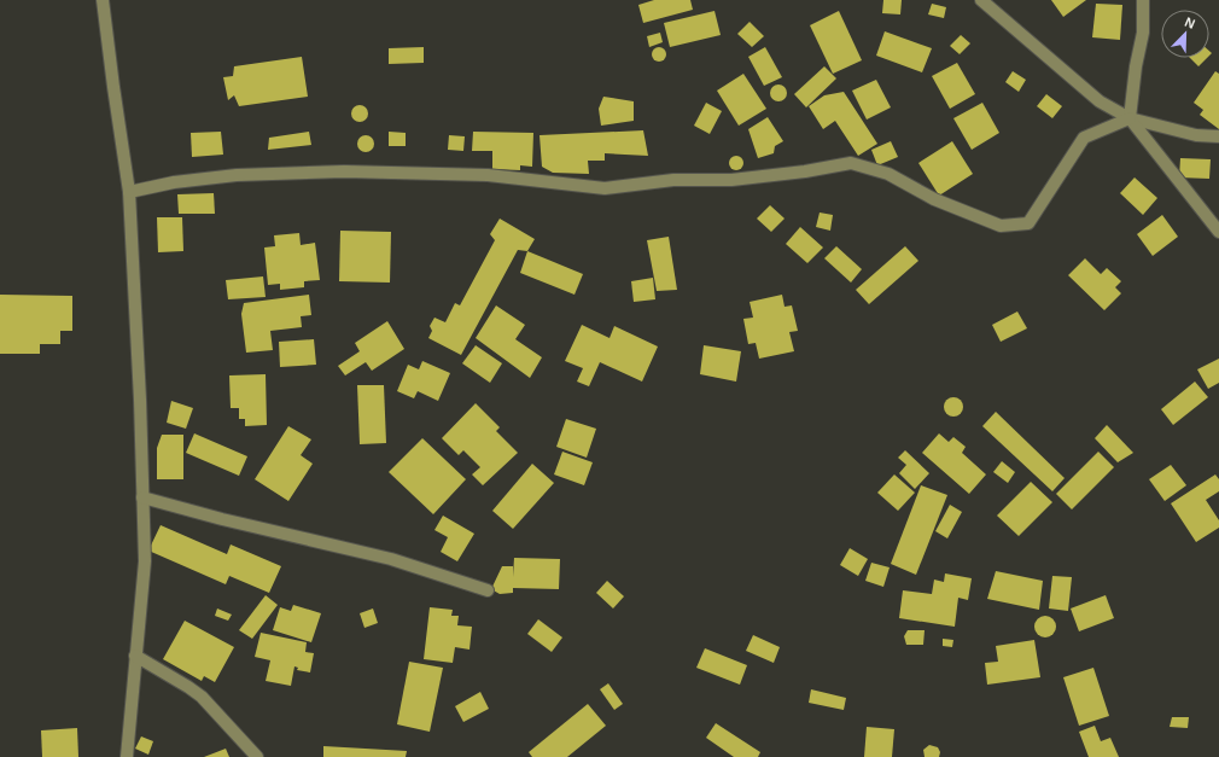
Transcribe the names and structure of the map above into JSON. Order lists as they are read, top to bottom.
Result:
{
  "north": "top right"
}
